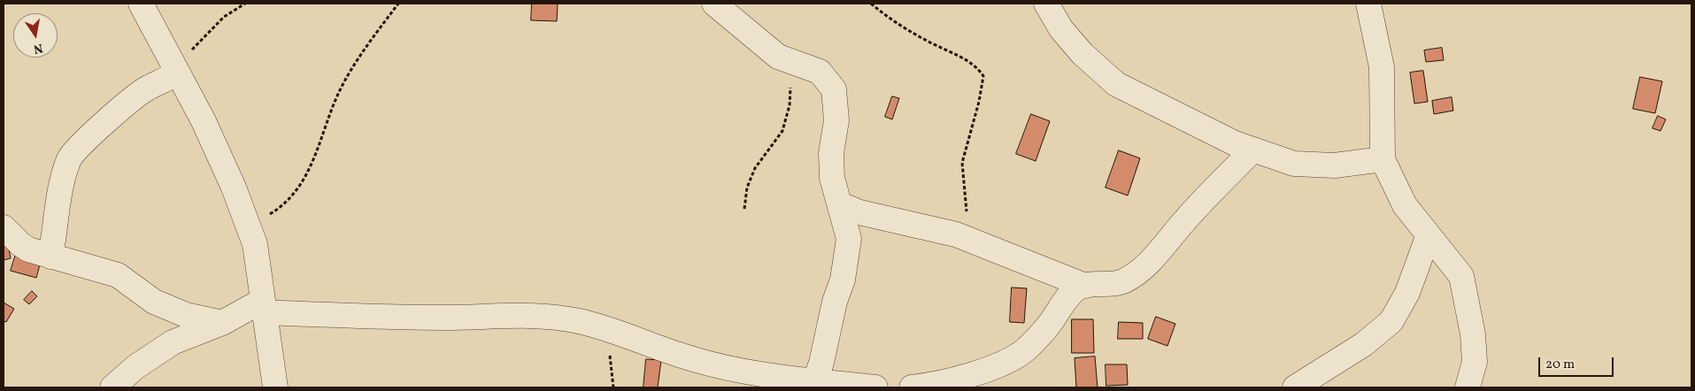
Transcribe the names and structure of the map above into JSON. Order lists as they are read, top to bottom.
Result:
{
  "scale_bar": "20 m",
  "north": "bottom"
}
